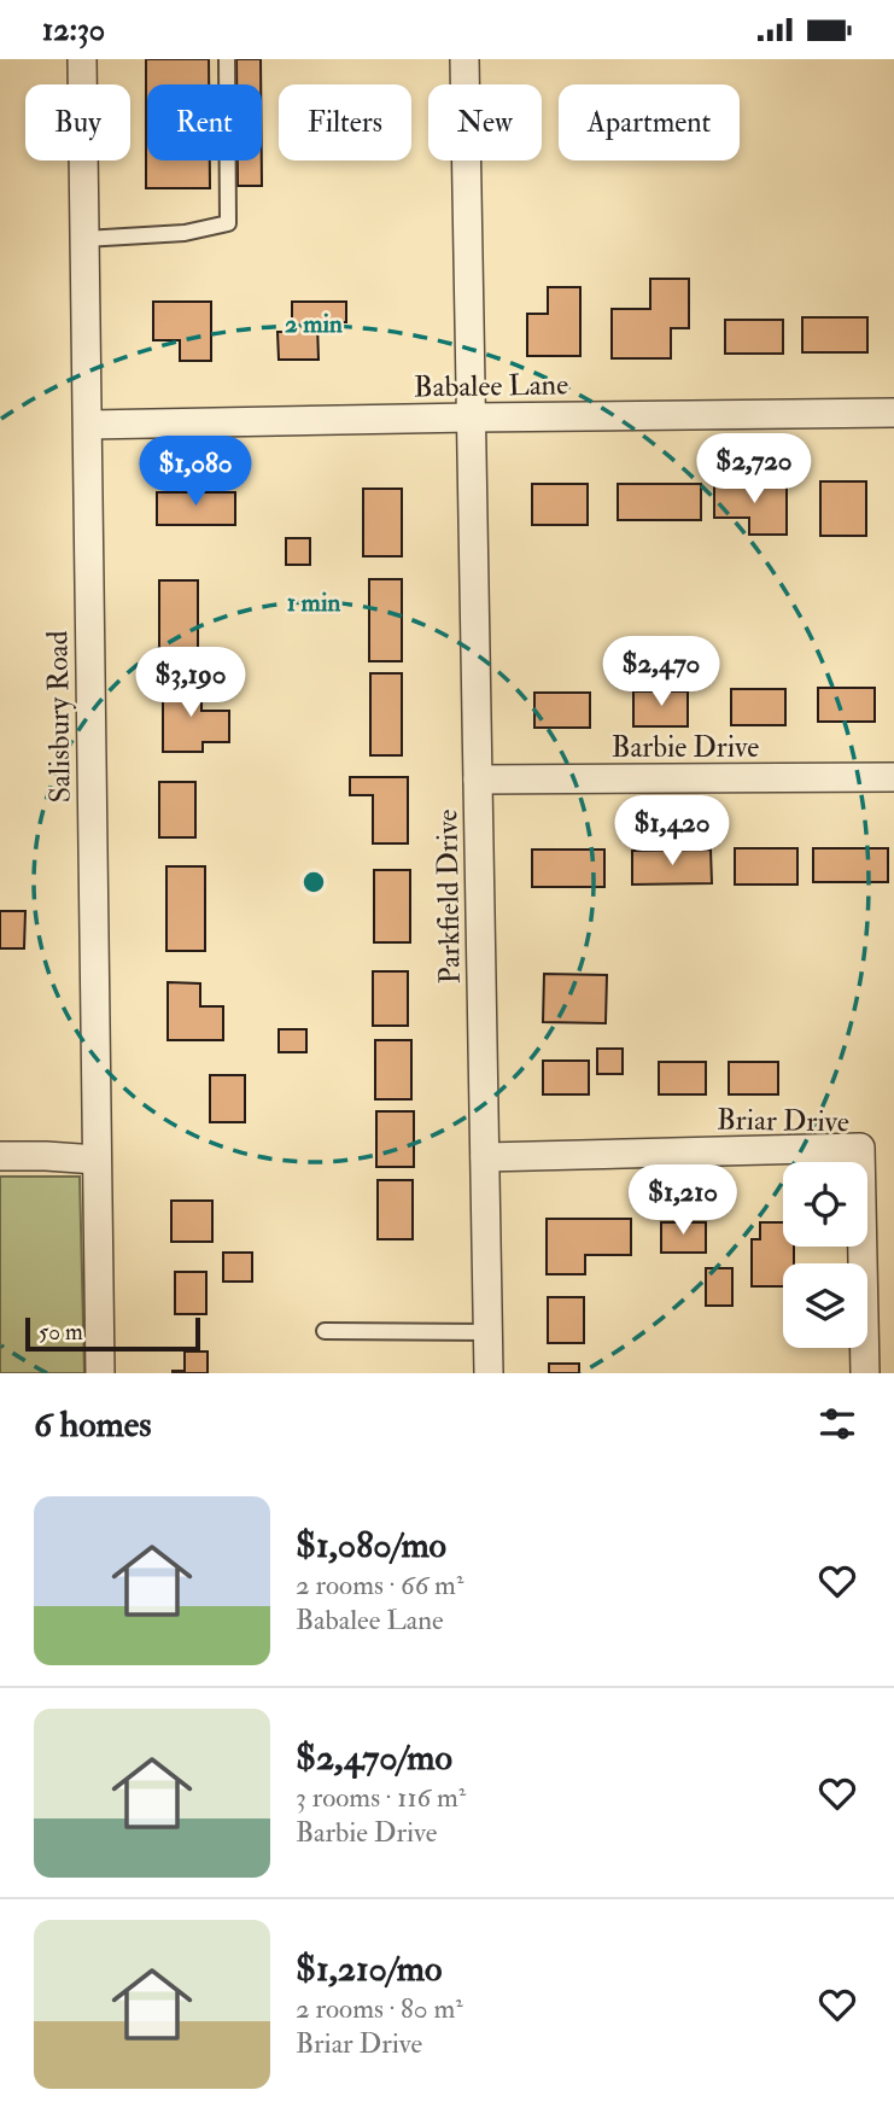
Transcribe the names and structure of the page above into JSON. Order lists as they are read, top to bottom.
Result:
{
  "streets": {
    "street": [
      "Babalee Lane",
      "Salisbury Road",
      "Barbie Drive",
      "Parkfield Drive",
      "Briar Drive"
    ]
  },
  "crossings": [
    ["Babalee Lane", "Salisbury Road"],
    ["Babalee Lane", "Parkfield Drive"],
    ["Barbie Drive", "Parkfield Drive"],
    ["Parkfield Drive", "Briar Drive"]
  ],
  "scale_bar": "50 m",
  "page": {
    "status": "12:30",
    "chip": [
      "Buy",
      "Rent",
      "Filters",
      "New",
      "Apartment"
    ],
    "price": [
      "$2,720",
      "$1,080",
      "$2,470",
      "$3,190",
      "$1,420",
      "$1,210"
    ],
    "scale": "50 m",
    "heading": "6 homes",
    "list": [
      {
        "name": "$1,080/mo",
        "note": "2 rooms · 66 m² · Babalee Lane"
      },
      {
        "name": "$2,470/mo",
        "note": "3 rooms · 116 m² · Barbie Drive"
      },
      {
        "name": "$1,210/mo",
        "note": "2 rooms · 80 m² · Briar Drive"
      }
    ]
  },
  "rings": ["2 min", "1 min"]
}
